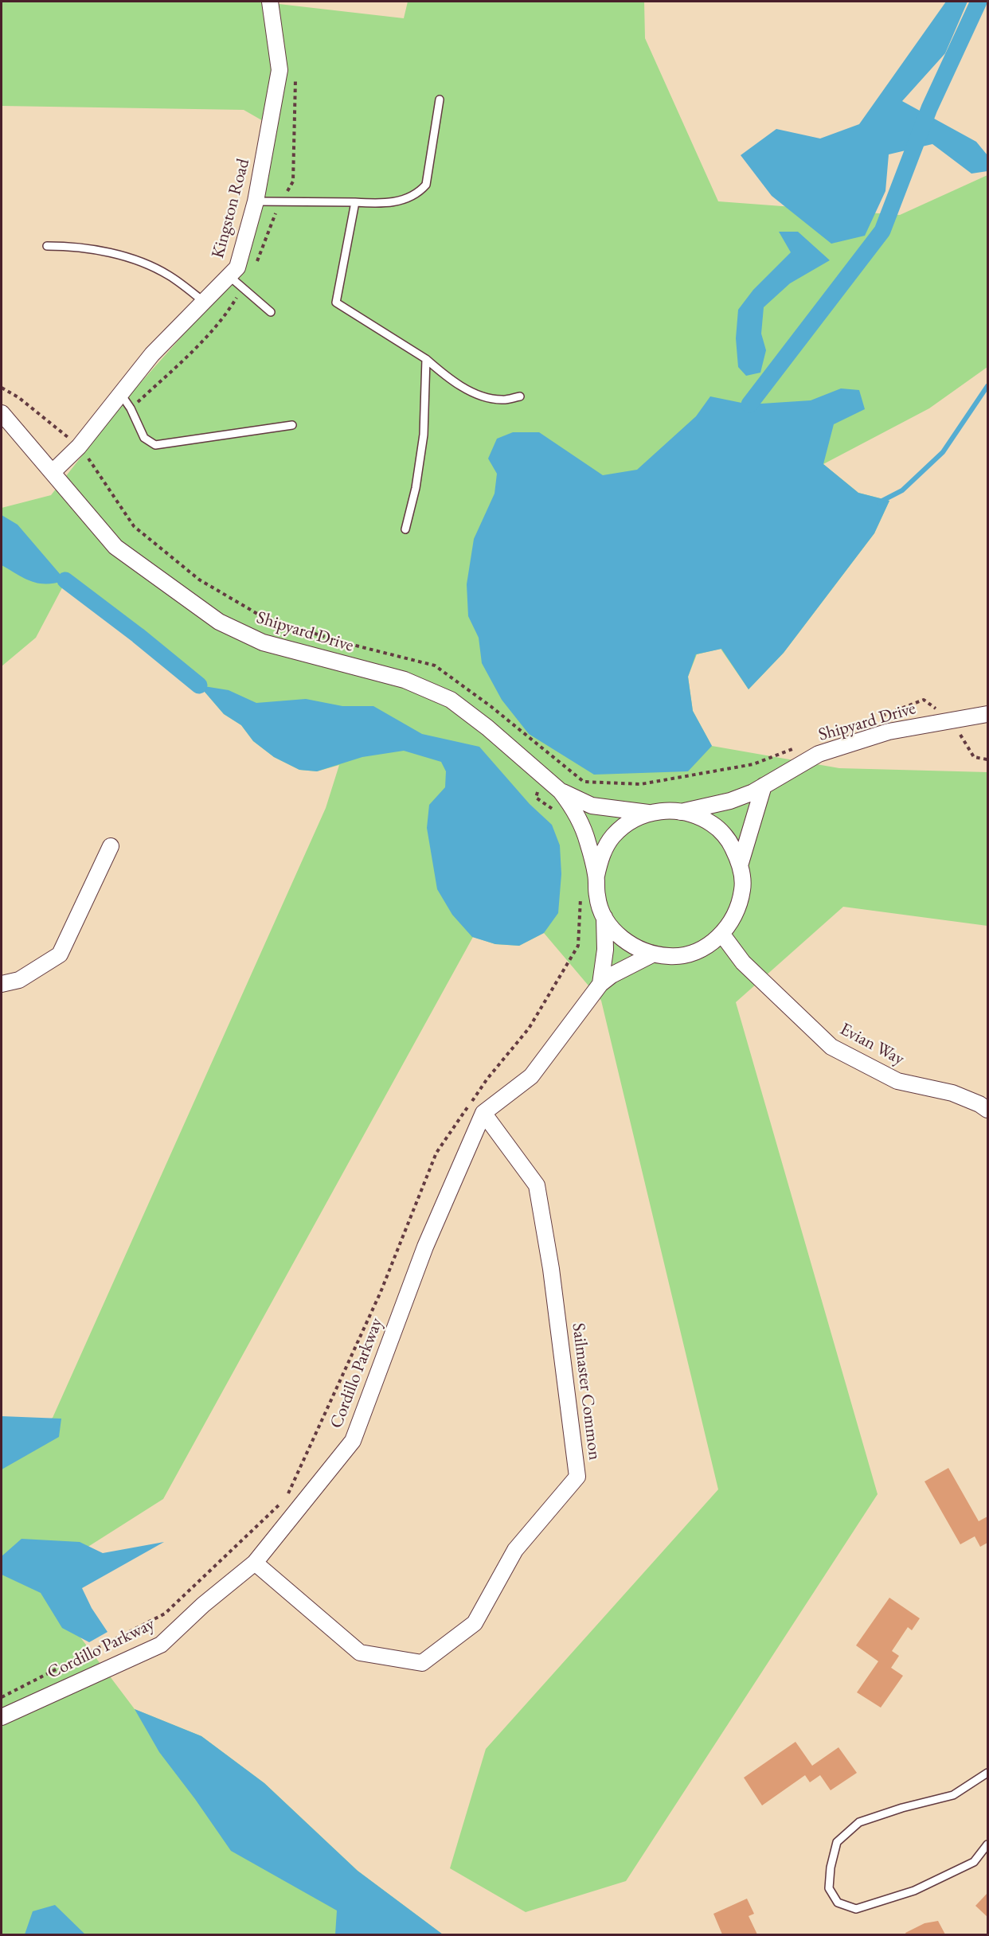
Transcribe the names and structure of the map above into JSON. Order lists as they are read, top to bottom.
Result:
{
  "streets": {
    "street": [
      "Kingston Road",
      "Shipyard Drive",
      "Evian Way",
      "Cordillo Parkway",
      "Sailmaster Common"
    ]
  },
  "crossings": [
    ["Kingston Road", "Shipyard Drive"],
    ["Shipyard Drive", "Evian Way"],
    ["Shipyard Drive", "Cordillo Parkway"],
    ["Evian Way", "Cordillo Parkway"],
    ["Cordillo Parkway", "Sailmaster Common"]
  ]
}
